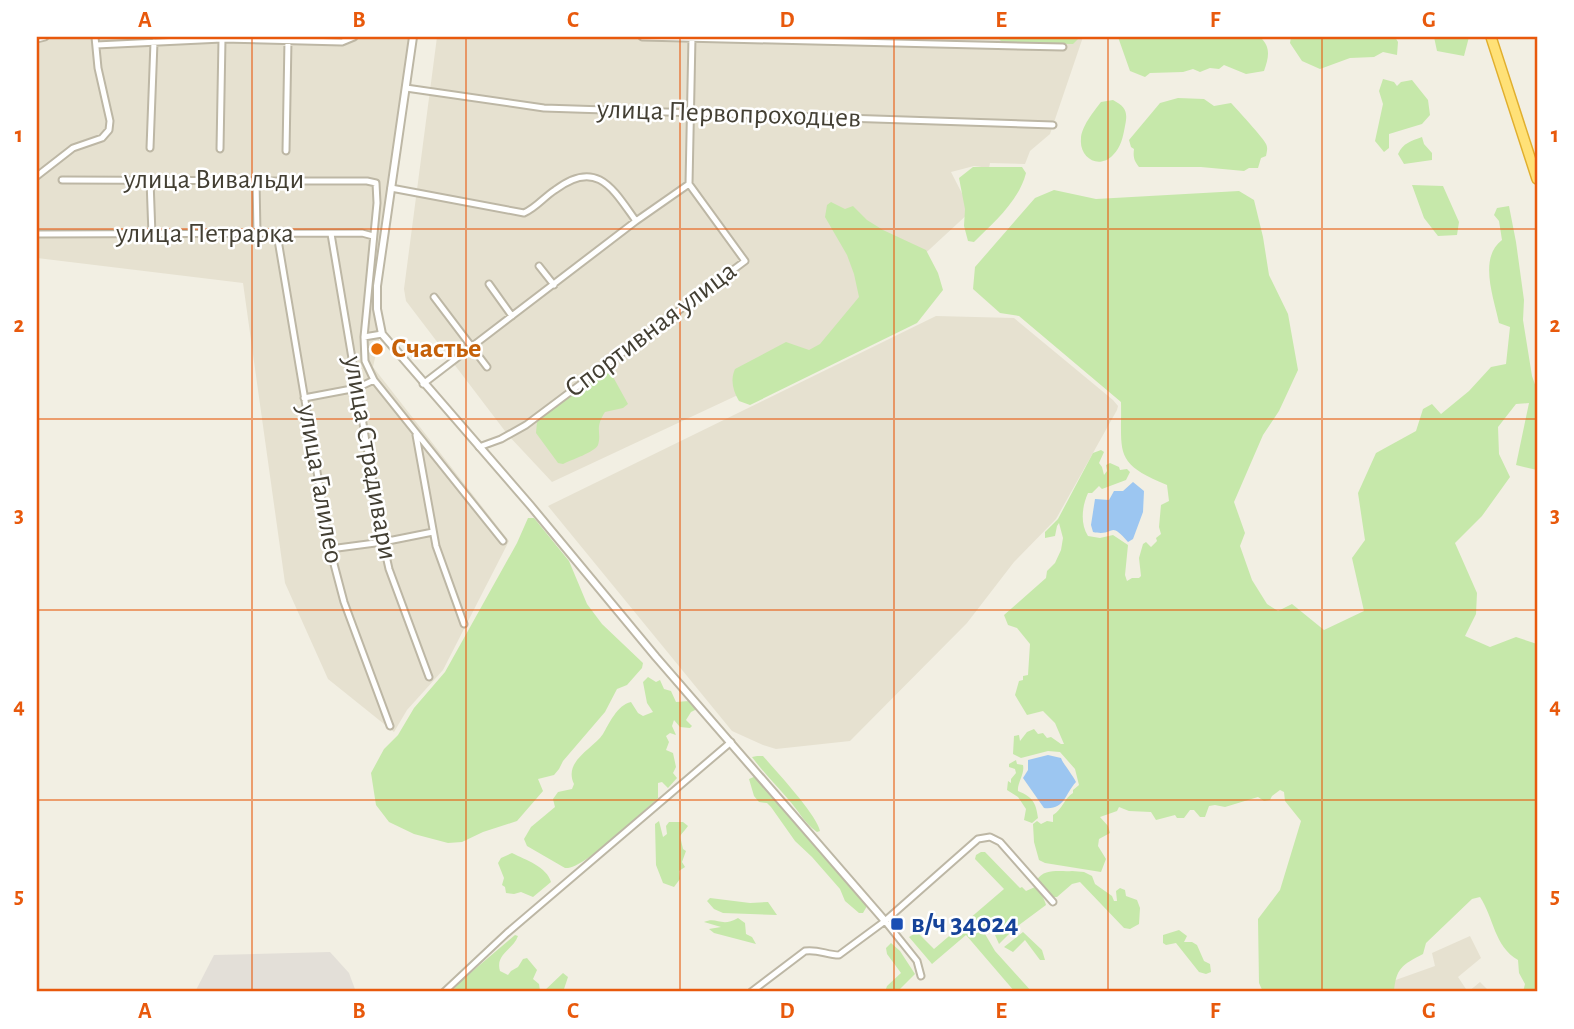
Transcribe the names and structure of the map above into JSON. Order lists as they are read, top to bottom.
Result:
{
  "streets": {
    "street": [
      "улица Первопроходцев",
      "улица Вивальди",
      "улица Петрарка",
      "Спортивная улица",
      "улица Страдивари",
      "улица Галилео"
    ]
  },
  "crossings": [
    ["улица Вивальди", "улица Петрарка"],
    ["улица Петрарка", "улица Страдивари"],
    ["улица Петрарка", "улица Галилео"]
  ],
  "places": {
    "other": ["Счастье"],
    "transit": ["в/ч 34024"]
  },
  "grid": {
    "columns": [
      "A",
      "B",
      "C",
      "D",
      "E",
      "F",
      "G"
    ],
    "rows": [
      "1",
      "2",
      "3",
      "4",
      "5"
    ]
  }
}
